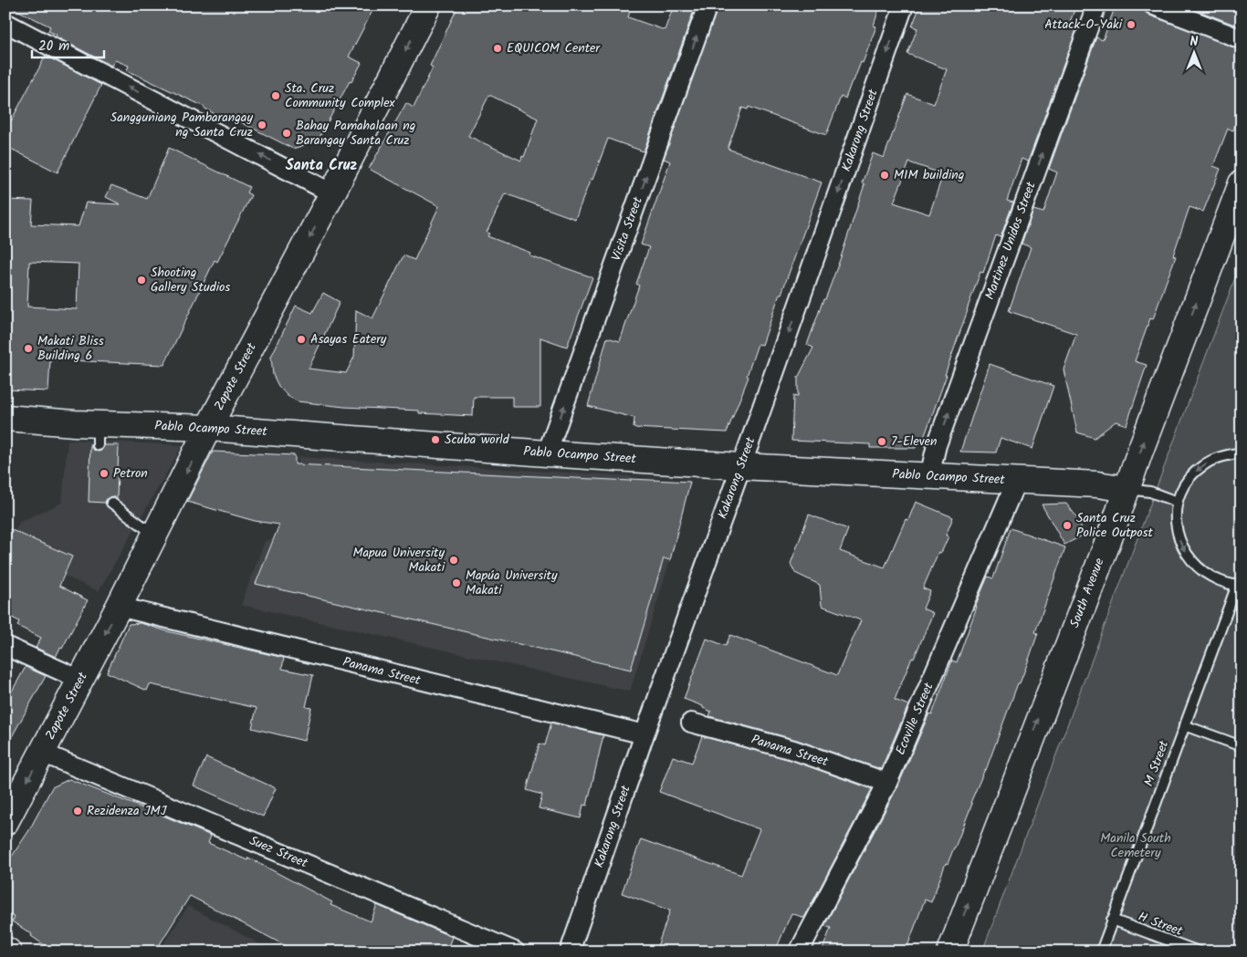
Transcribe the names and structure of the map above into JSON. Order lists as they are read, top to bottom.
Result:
{
  "streets": {
    "main road": ["Zapote Street", "Pablo Ocampo Street", "South Avenue"],
    "street": [
      "Kakarong Street",
      "Visita Street",
      "Martinez Unidos Street",
      "Panama Street",
      "Ecoville Street",
      "Suez Street"
    ],
    "lane": ["M Street", "H Street"]
  },
  "crossings": [
    ["Kakarong Street", "Pablo Ocampo Street"],
    ["Kakarong Street", "Panama Street"],
    ["Visita Street", "Pablo Ocampo Street"],
    ["Martinez Unidos Street", "Pablo Ocampo Street"],
    ["Zapote Street", "Pablo Ocampo Street"],
    ["Zapote Street", "Panama Street"],
    ["Zapote Street", "Suez Street"],
    ["Pablo Ocampo Street", "South Avenue"],
    ["Pablo Ocampo Street", "Ecoville Street"],
    ["Panama Street", "Ecoville Street"],
    ["M Street", "H Street"]
  ],
  "one_way": [
    "Kakarong Street",
    "Visita Street",
    "Martinez Unidos Street",
    "Zapote Street",
    "South Avenue"
  ],
  "districts": ["Santa Cruz"],
  "parks": ["Manila South Cemetery"],
  "places": [
    "Attack-O-Yaki",
    "EQUICOM Center",
    "Sta. Cruz Community Complex",
    "Sangguniang Pambarangay ng Santa Cruz",
    "Bahay Pamahalaan ng Barangay Santa Cruz",
    "MIM building",
    "Shooting Gallery Studios",
    "Asayas Eatery",
    "Makati Bliss Building 6",
    "Scuba world",
    "7-Eleven",
    "Petron",
    "Santa Cruz Police Outpost",
    "Mapua University Makati",
    "Mapúa University Makati",
    "Rezidenza JMJ"
  ],
  "scale_bar": "20 m",
  "north": "top"
}
